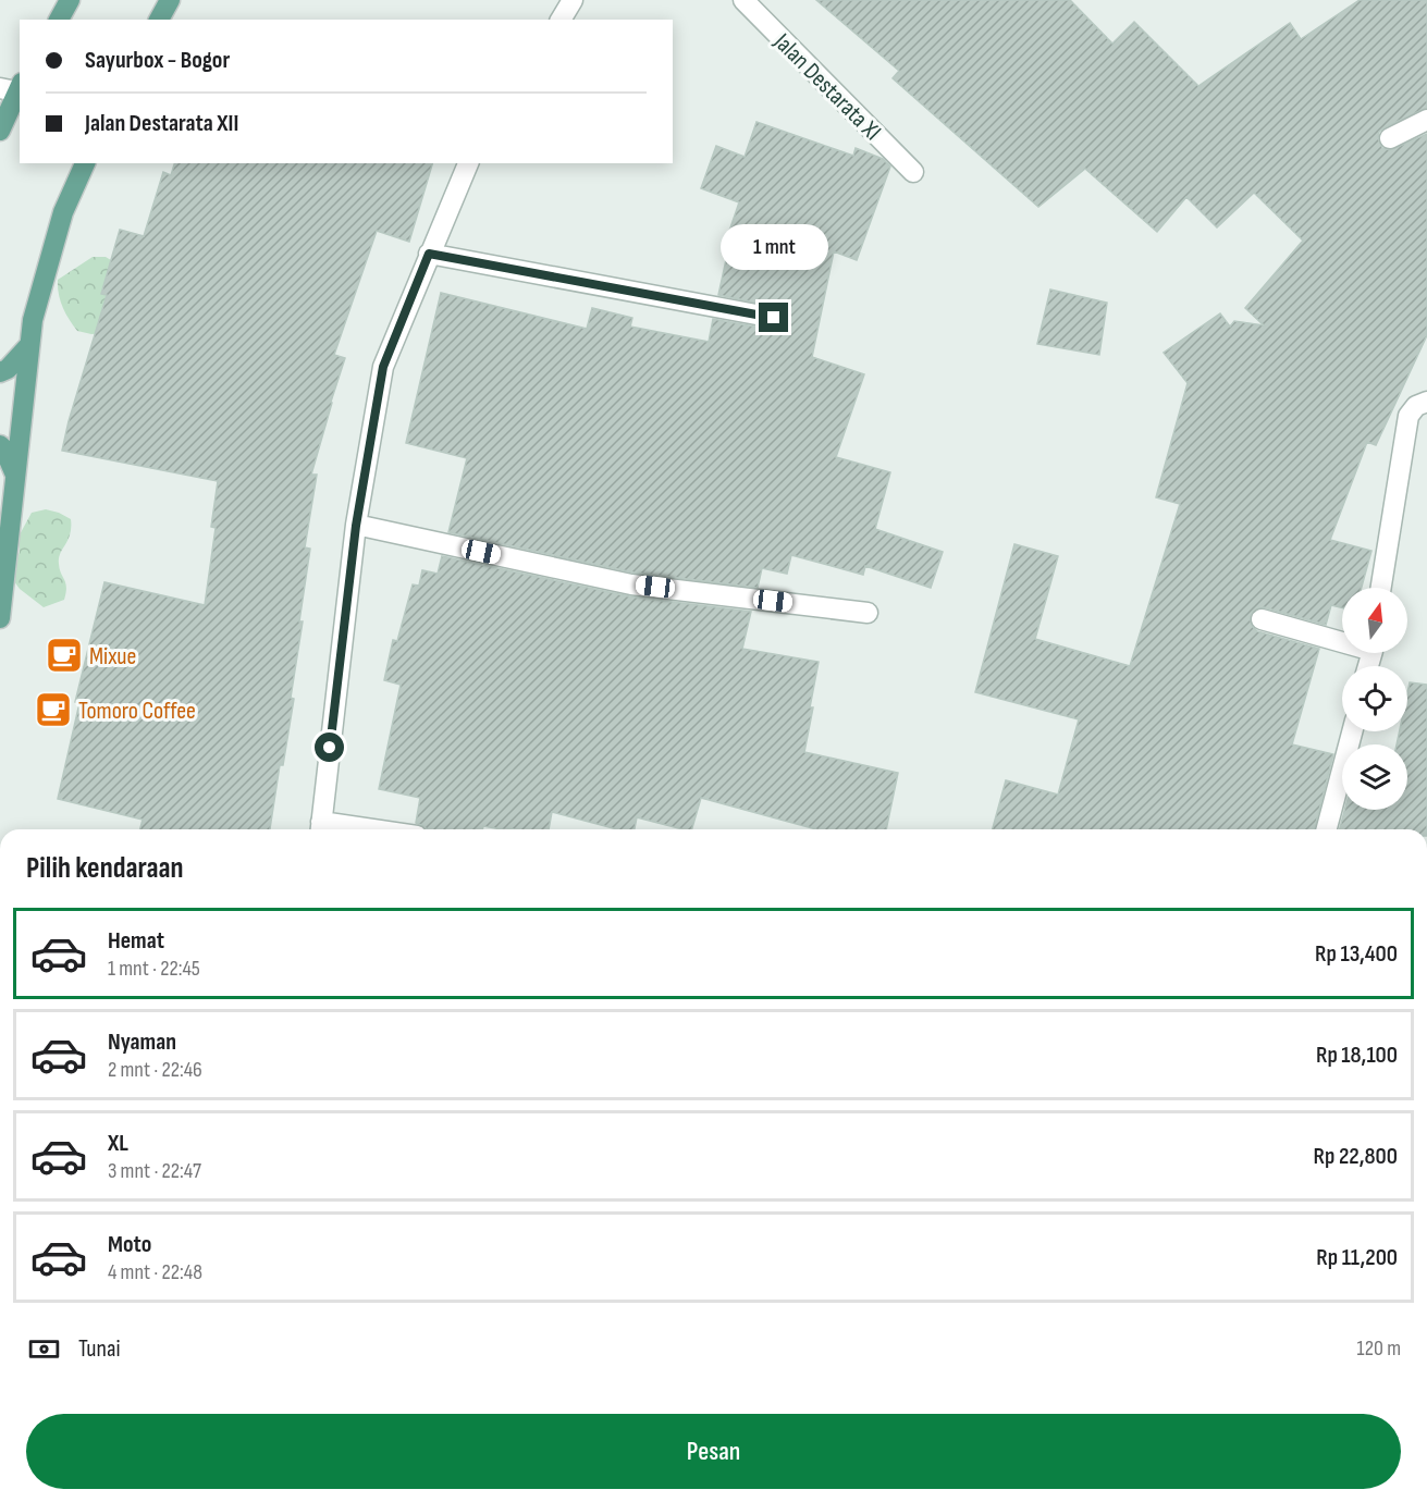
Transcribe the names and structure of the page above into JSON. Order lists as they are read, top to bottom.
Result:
{
  "streets": {
    "street": ["Jalan Destarata XI"]
  },
  "places": {
    "cafe": ["Mixue", "Tomoro Coffee"]
  },
  "north": "top",
  "page": {
    "banner": ["Sayurbox - Bogor", "Jalan Destarata XII"],
    "bubble": "1 mnt",
    "heading": "Pilih kendaraan",
    "list": [
      {
        "name": "Hemat",
        "note": "1 mnt · 22:45",
        "value": "Rp 13,400"
      },
      {
        "name": "Nyaman",
        "note": "2 mnt · 22:46",
        "value": "Rp 18,100"
      },
      {
        "name": "XL",
        "note": "3 mnt · 22:47",
        "value": "Rp 22,800"
      },
      {
        "name": "Moto",
        "note": "4 mnt · 22:48",
        "value": "Rp 11,200"
      }
    ],
    "pay": ["Tunai", "120 m"],
    "buttons": "Pesan"
  }
}
